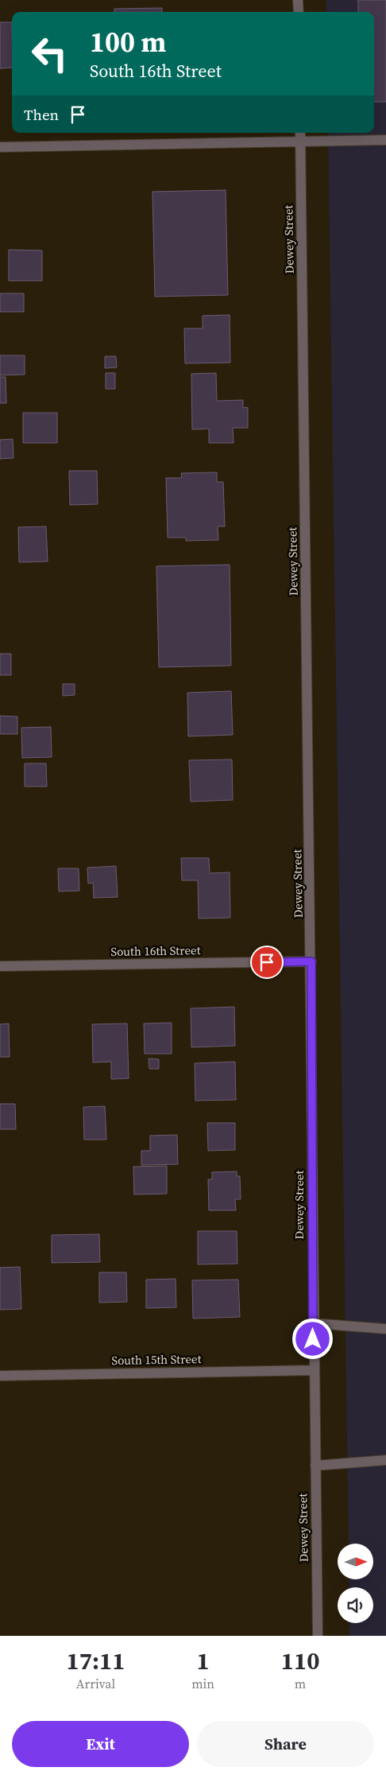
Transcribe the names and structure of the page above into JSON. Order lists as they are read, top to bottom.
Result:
{
  "streets": {
    "street": ["Dewey Street", "South 16th Street", "South 15th Street"]
  },
  "crossings": [
    ["Dewey Street", "South 16th Street"],
    ["Dewey Street", "South 15th Street"]
  ],
  "north": "right",
  "page": {
    "turn": ["100 m", "South 16th Street"],
    "then": "Then",
    "eta": [
      "17:11",
      "Arrival",
      "1",
      "min",
      "110",
      "m"
    ],
    "buttons": ["Exit", "Share"]
  }
}
